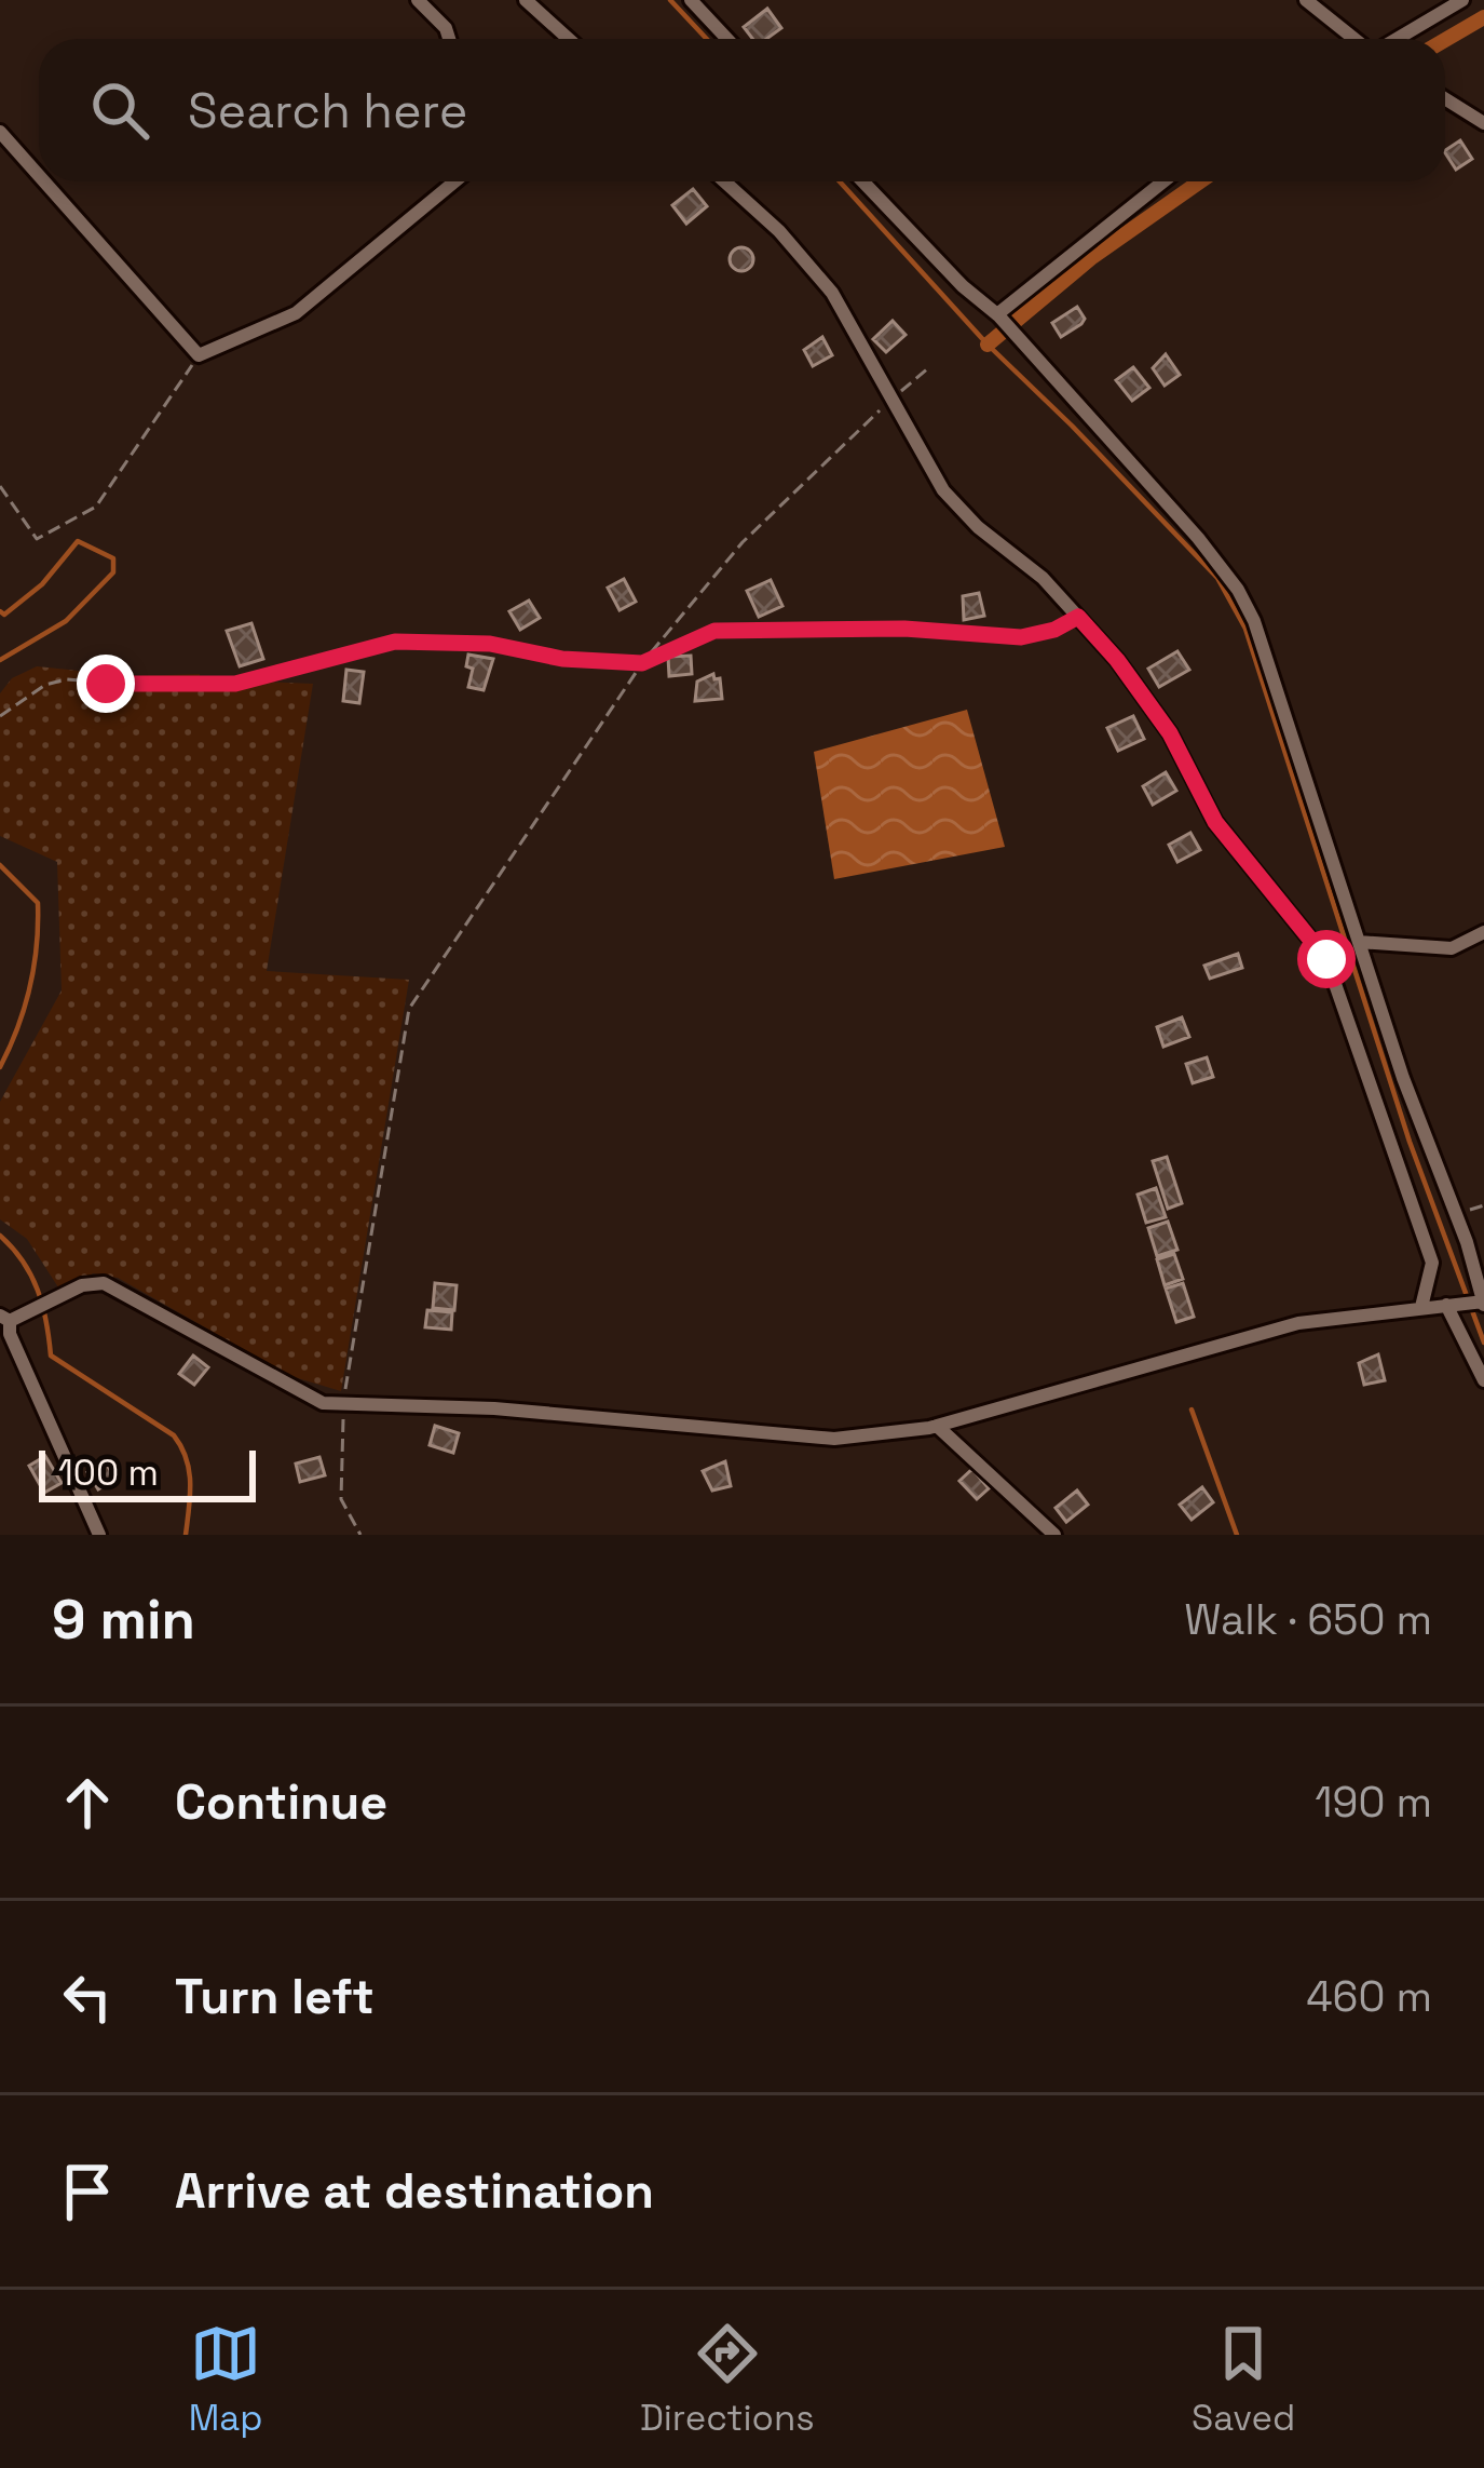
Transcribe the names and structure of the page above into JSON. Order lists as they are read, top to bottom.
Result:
{
  "scale_bar": "100 m",
  "page": {
    "search": "Search here",
    "scale": "100 m",
    "heading": ["9 min", "Walk · 650 m"],
    "list": [
      ["Continue", "190 m"],
      ["Turn left", "460 m"],
      "Arrive at destination"
    ],
    "nav": ["Map", "Directions", "Saved"]
  }
}
